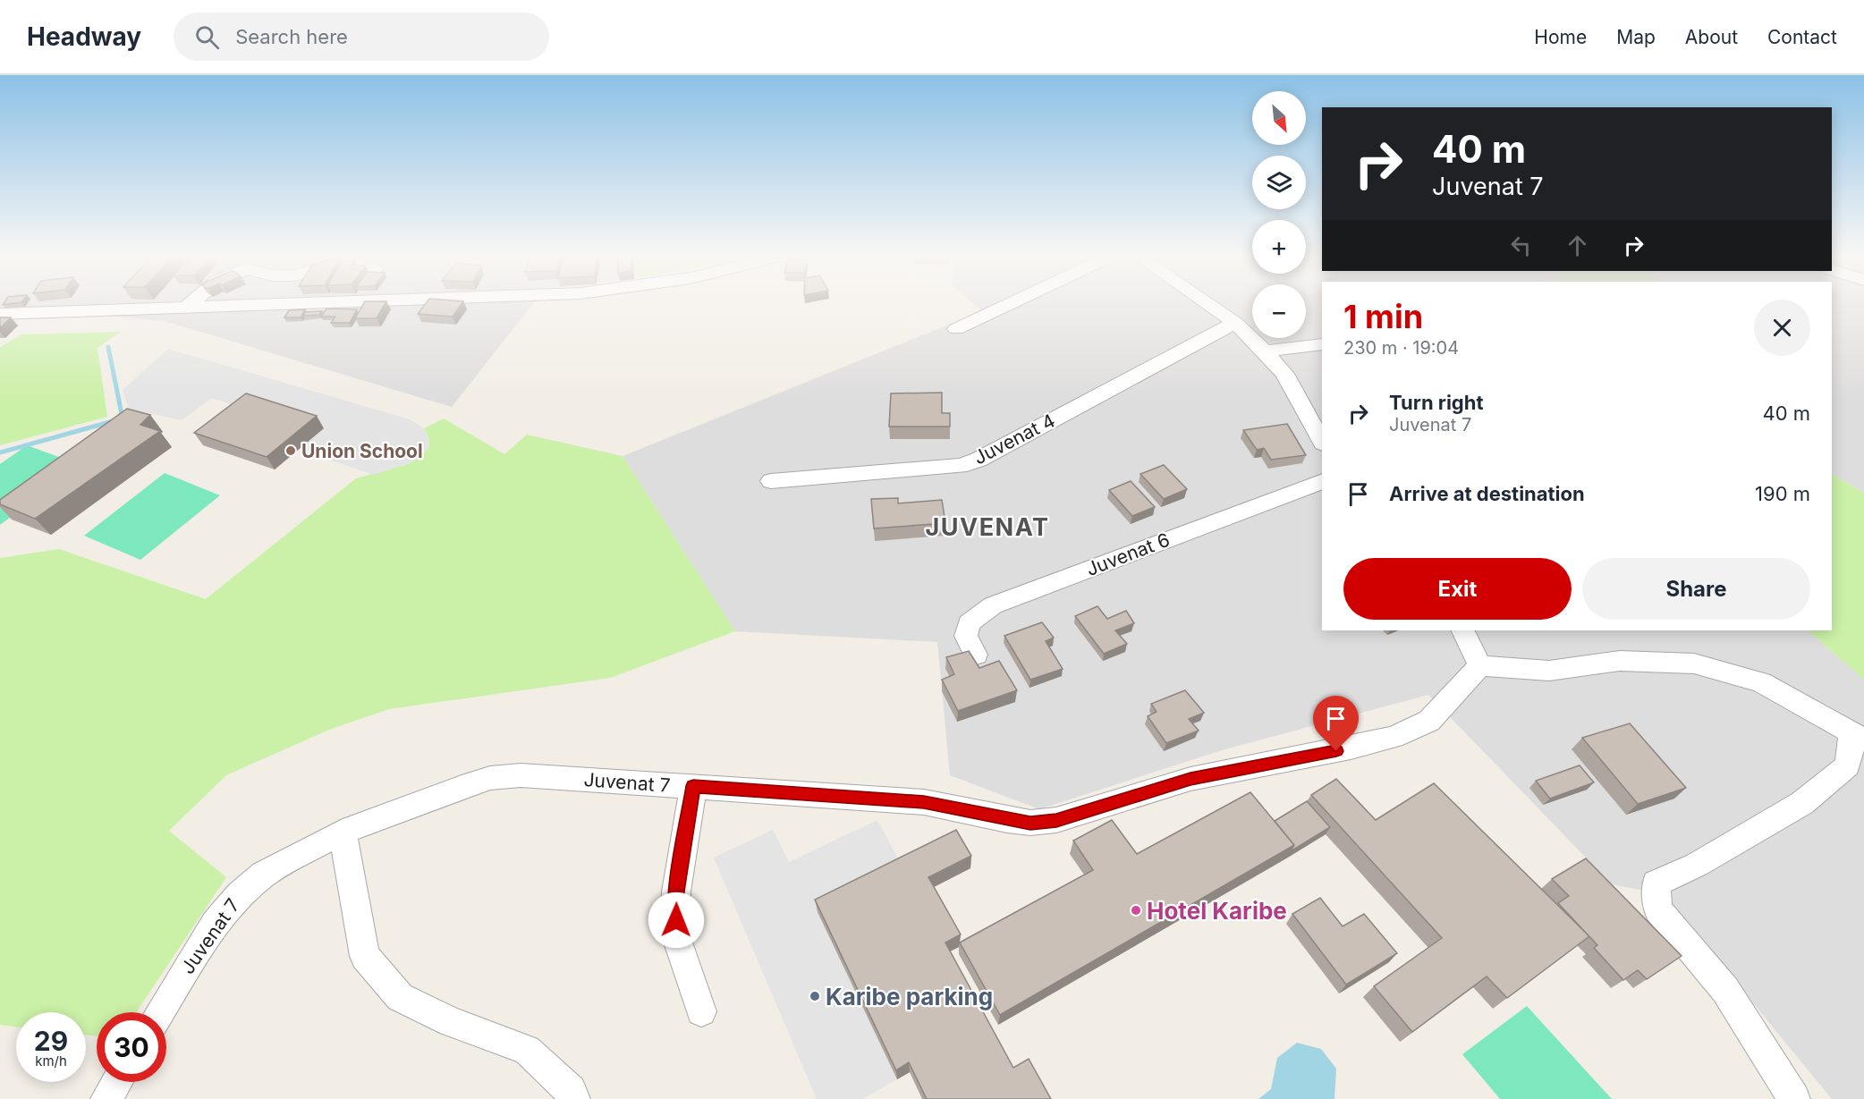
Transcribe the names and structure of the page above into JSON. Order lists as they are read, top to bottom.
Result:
{
  "streets": {
    "street": ["Juvenat 4", "Juvenat 6", "Juvenat 7"]
  },
  "districts": ["JUVENAT"],
  "places": ["Union School", "Hotel Karibe", "Karibe parking"],
  "north": "bottom right",
  "page": {
    "header": "Headway",
    "search": "Search here",
    "nav": [
      "Home",
      "Map",
      "About",
      "Contact"
    ],
    "map_buttons": ["+", "−"],
    "turn": ["40 m", "Juvenat 7"],
    "heading": ["1 min", "230 m · 19:04"],
    "list": [
      {
        "name": "Turn right",
        "note": "Juvenat 7",
        "value": "40 m"
      },
      {
        "name": "Arrive at destination",
        "value": "190 m"
      }
    ],
    "buttons": ["Exit", "Share"],
    "speed": "29 km/h",
    "limit": "30"
  }
}
